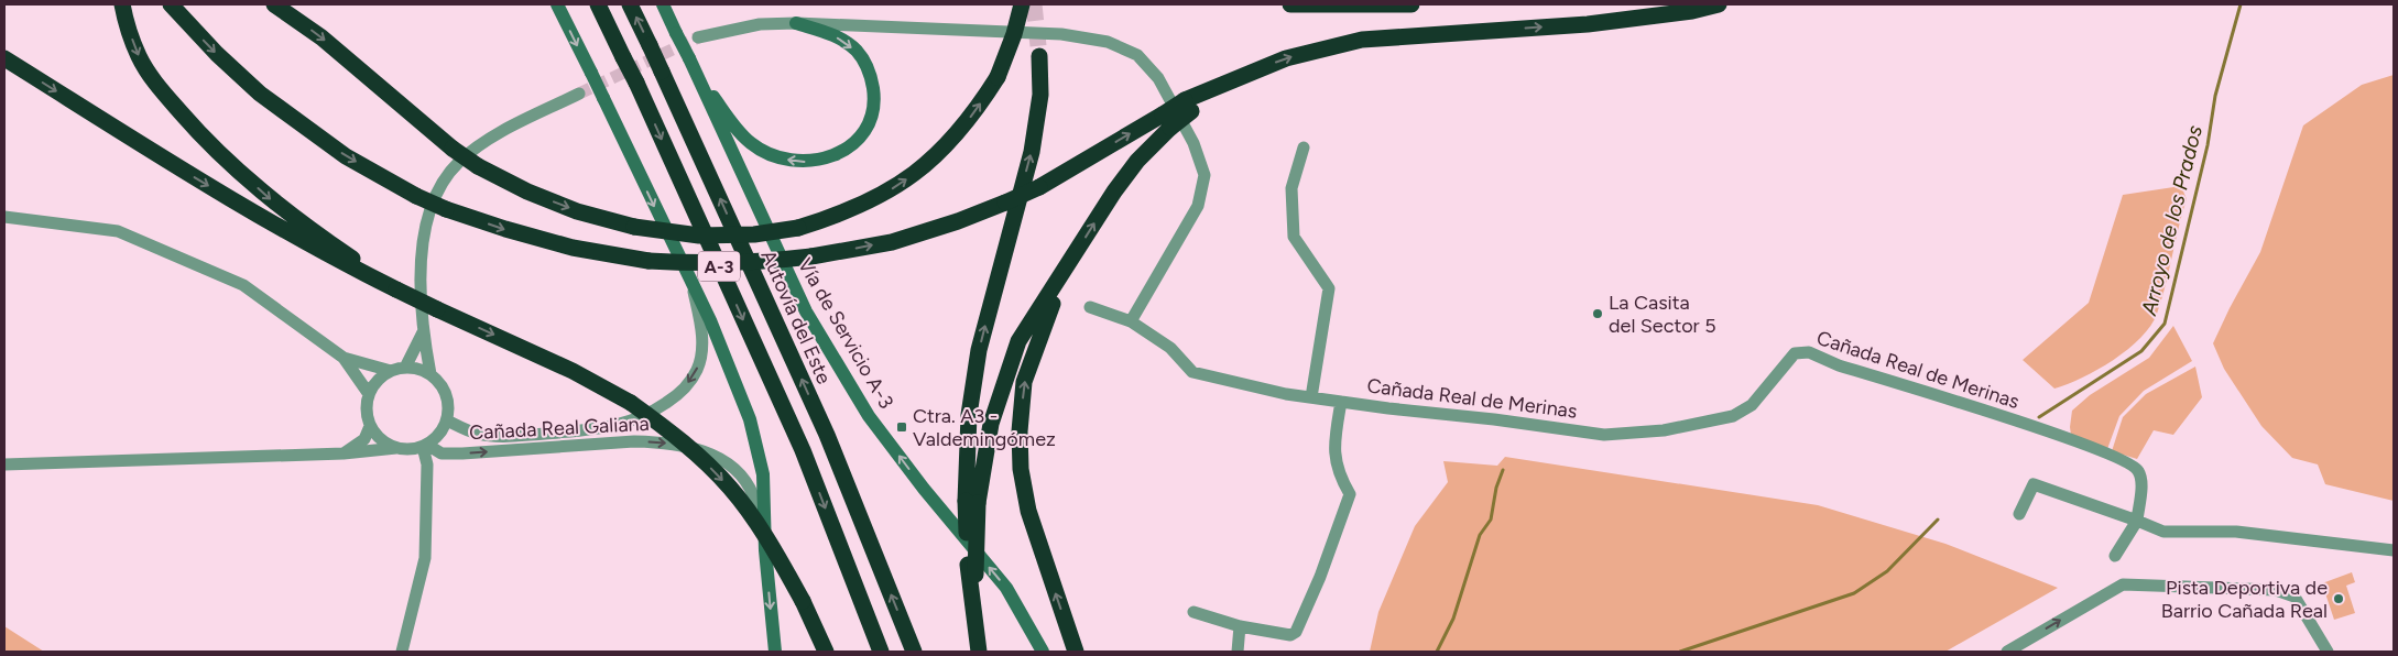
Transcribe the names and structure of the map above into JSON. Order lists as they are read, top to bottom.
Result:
{
  "streets": {
    "highway": ["A-3", "Autovía del Este"],
    "main road": ["Vía de Servicio A-3"],
    "street": ["Cañada Real de Merinas", "Cañada Real Galiana"]
  },
  "water": ["Arroyo de los Prados"],
  "places": {
    "other": ["La Casita del Sector 5", "Pista Deportiva de Barrio Cañada Real"],
    "transit": ["Ctra. A3 - Valdemingómez"]
  }
}
